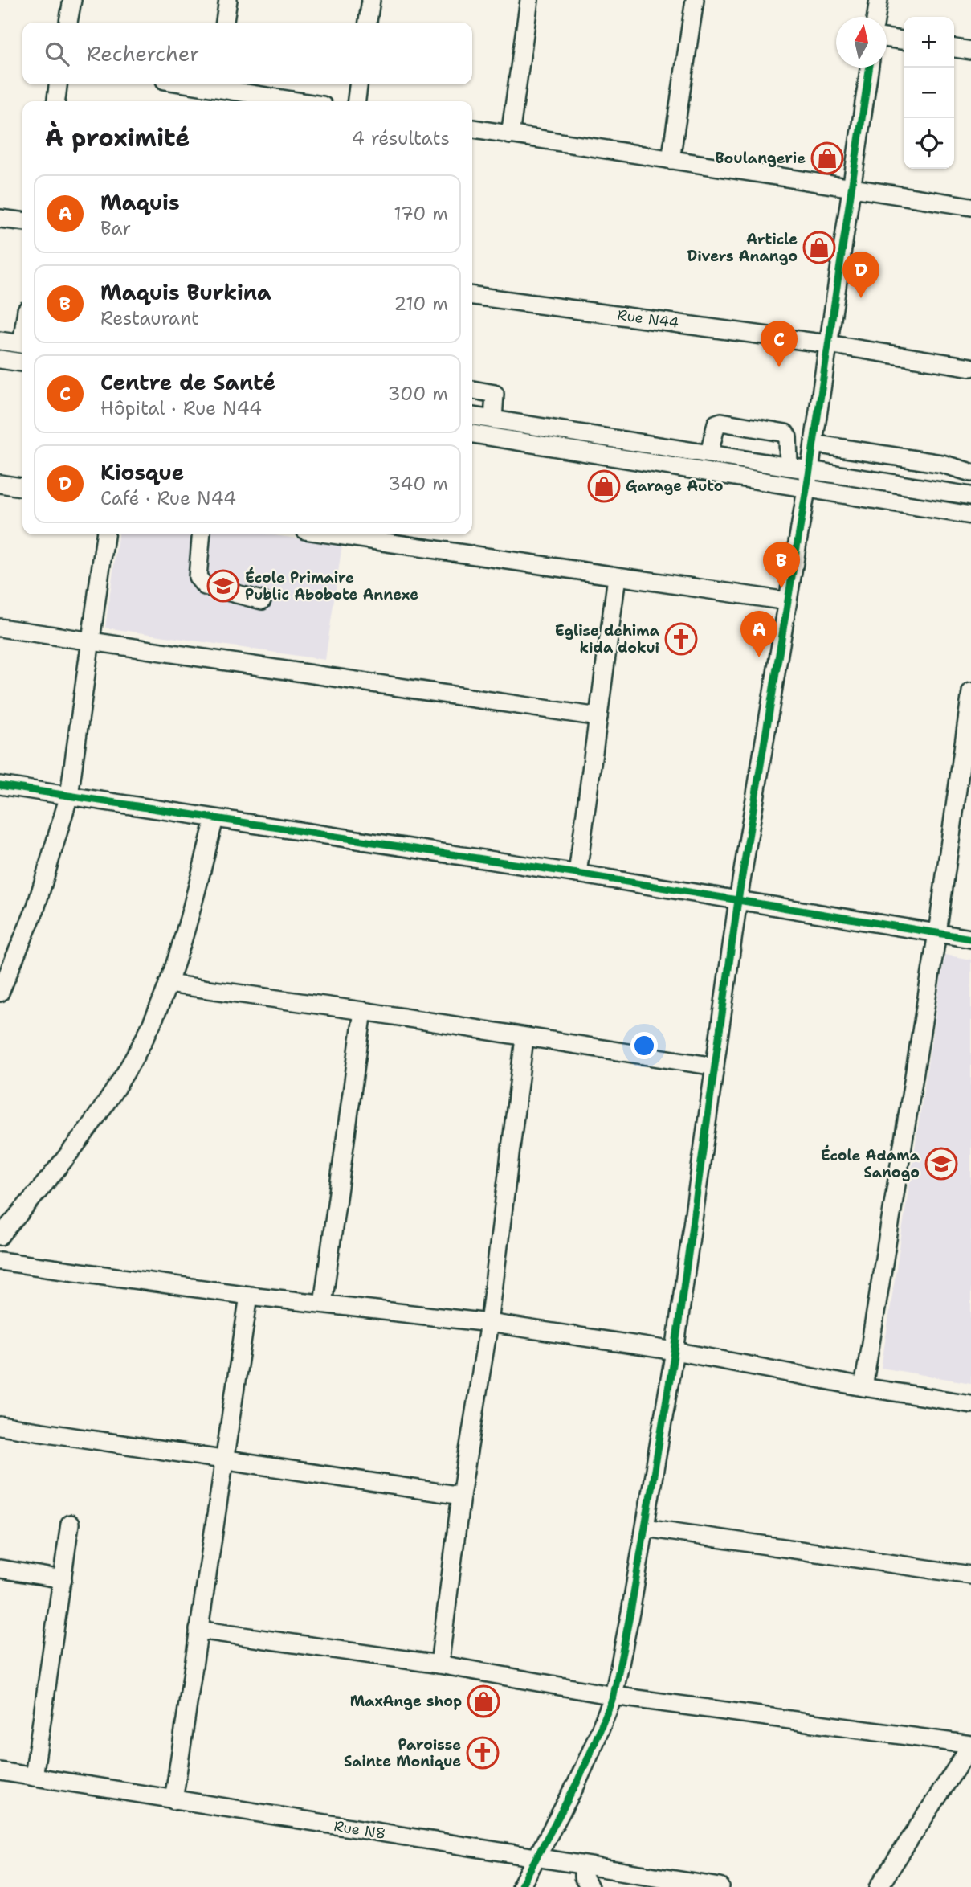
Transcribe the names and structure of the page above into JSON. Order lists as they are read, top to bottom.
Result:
{
  "streets": {
    "street": ["Rue N44", "Rue N8"]
  },
  "places": {
    "shop": [
      "Boulangerie",
      "Article Divers Anango",
      "Garage Auto",
      "MaxAnge shop"
    ],
    "school or university": ["École Primaire Public Abobote Annexe", "École Adama Sanogo"],
    "church": ["Eglise dehima kida dokui", "Paroisse Sainte Monique"]
  },
  "north": "top",
  "page": {
    "map_buttons": ["+", "−"],
    "search": "Rechercher",
    "heading": ["À proximité", "4 résultats"],
    "list": [
      {
        "mark": "A",
        "name": "Maquis",
        "note": "Bar",
        "value": "170 m"
      },
      {
        "mark": "B",
        "name": "Maquis Burkina",
        "note": "Restaurant",
        "value": "210 m"
      },
      {
        "mark": "C",
        "name": "Centre de Santé",
        "note": "Hôpital · Rue N44",
        "value": "300 m"
      },
      {
        "mark": "D",
        "name": "Kiosque",
        "note": "Café · Rue N44",
        "value": "340 m"
      }
    ],
    "pins": [
      "D",
      "C",
      "B",
      "A"
    ]
  }
}
